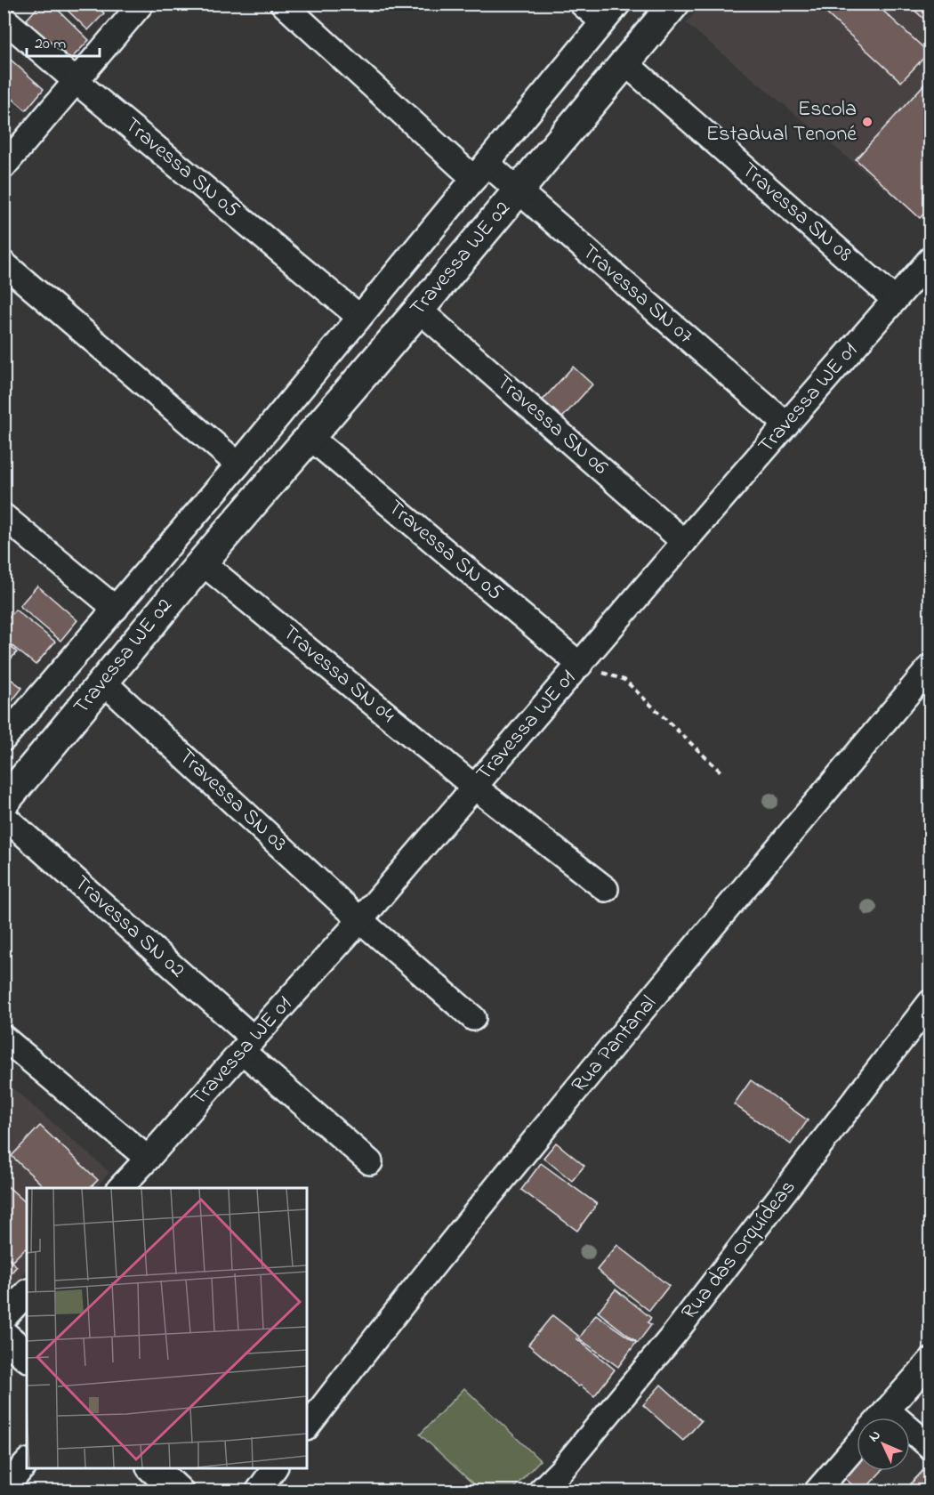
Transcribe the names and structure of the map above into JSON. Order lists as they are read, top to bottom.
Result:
{
  "streets": {
    "street": [
      "Travessa SN 05",
      "Travessa SN 08",
      "Travessa WE 02",
      "Travessa SN 07",
      "Travessa WE 01",
      "Travessa SN 06",
      "Travessa SN 04",
      "Travessa SN 03",
      "Travessa SN 02",
      "Rua Pantanal",
      "Rua das Orquídeas"
    ]
  },
  "crossings": [
    ["Travessa SN 05", "Travessa WE 02"],
    ["Travessa SN 05", "Travessa WE 01"],
    ["Travessa SN 08", "Travessa WE 02"],
    ["Travessa SN 08", "Travessa WE 01"],
    ["Travessa WE 02", "Travessa SN 07"],
    ["Travessa WE 02", "Travessa SN 06"],
    ["Travessa WE 02", "Travessa SN 04"],
    ["Travessa WE 02", "Travessa SN 03"],
    ["Travessa SN 07", "Travessa WE 01"],
    ["Travessa WE 01", "Travessa SN 06"],
    ["Travessa WE 01", "Travessa SN 04"],
    ["Travessa WE 01", "Travessa SN 03"],
    ["Travessa WE 01", "Travessa SN 02"]
  ],
  "places": ["Escola Estadual Tenoné"],
  "scale_bar": "20 m",
  "north": "top left"
}
